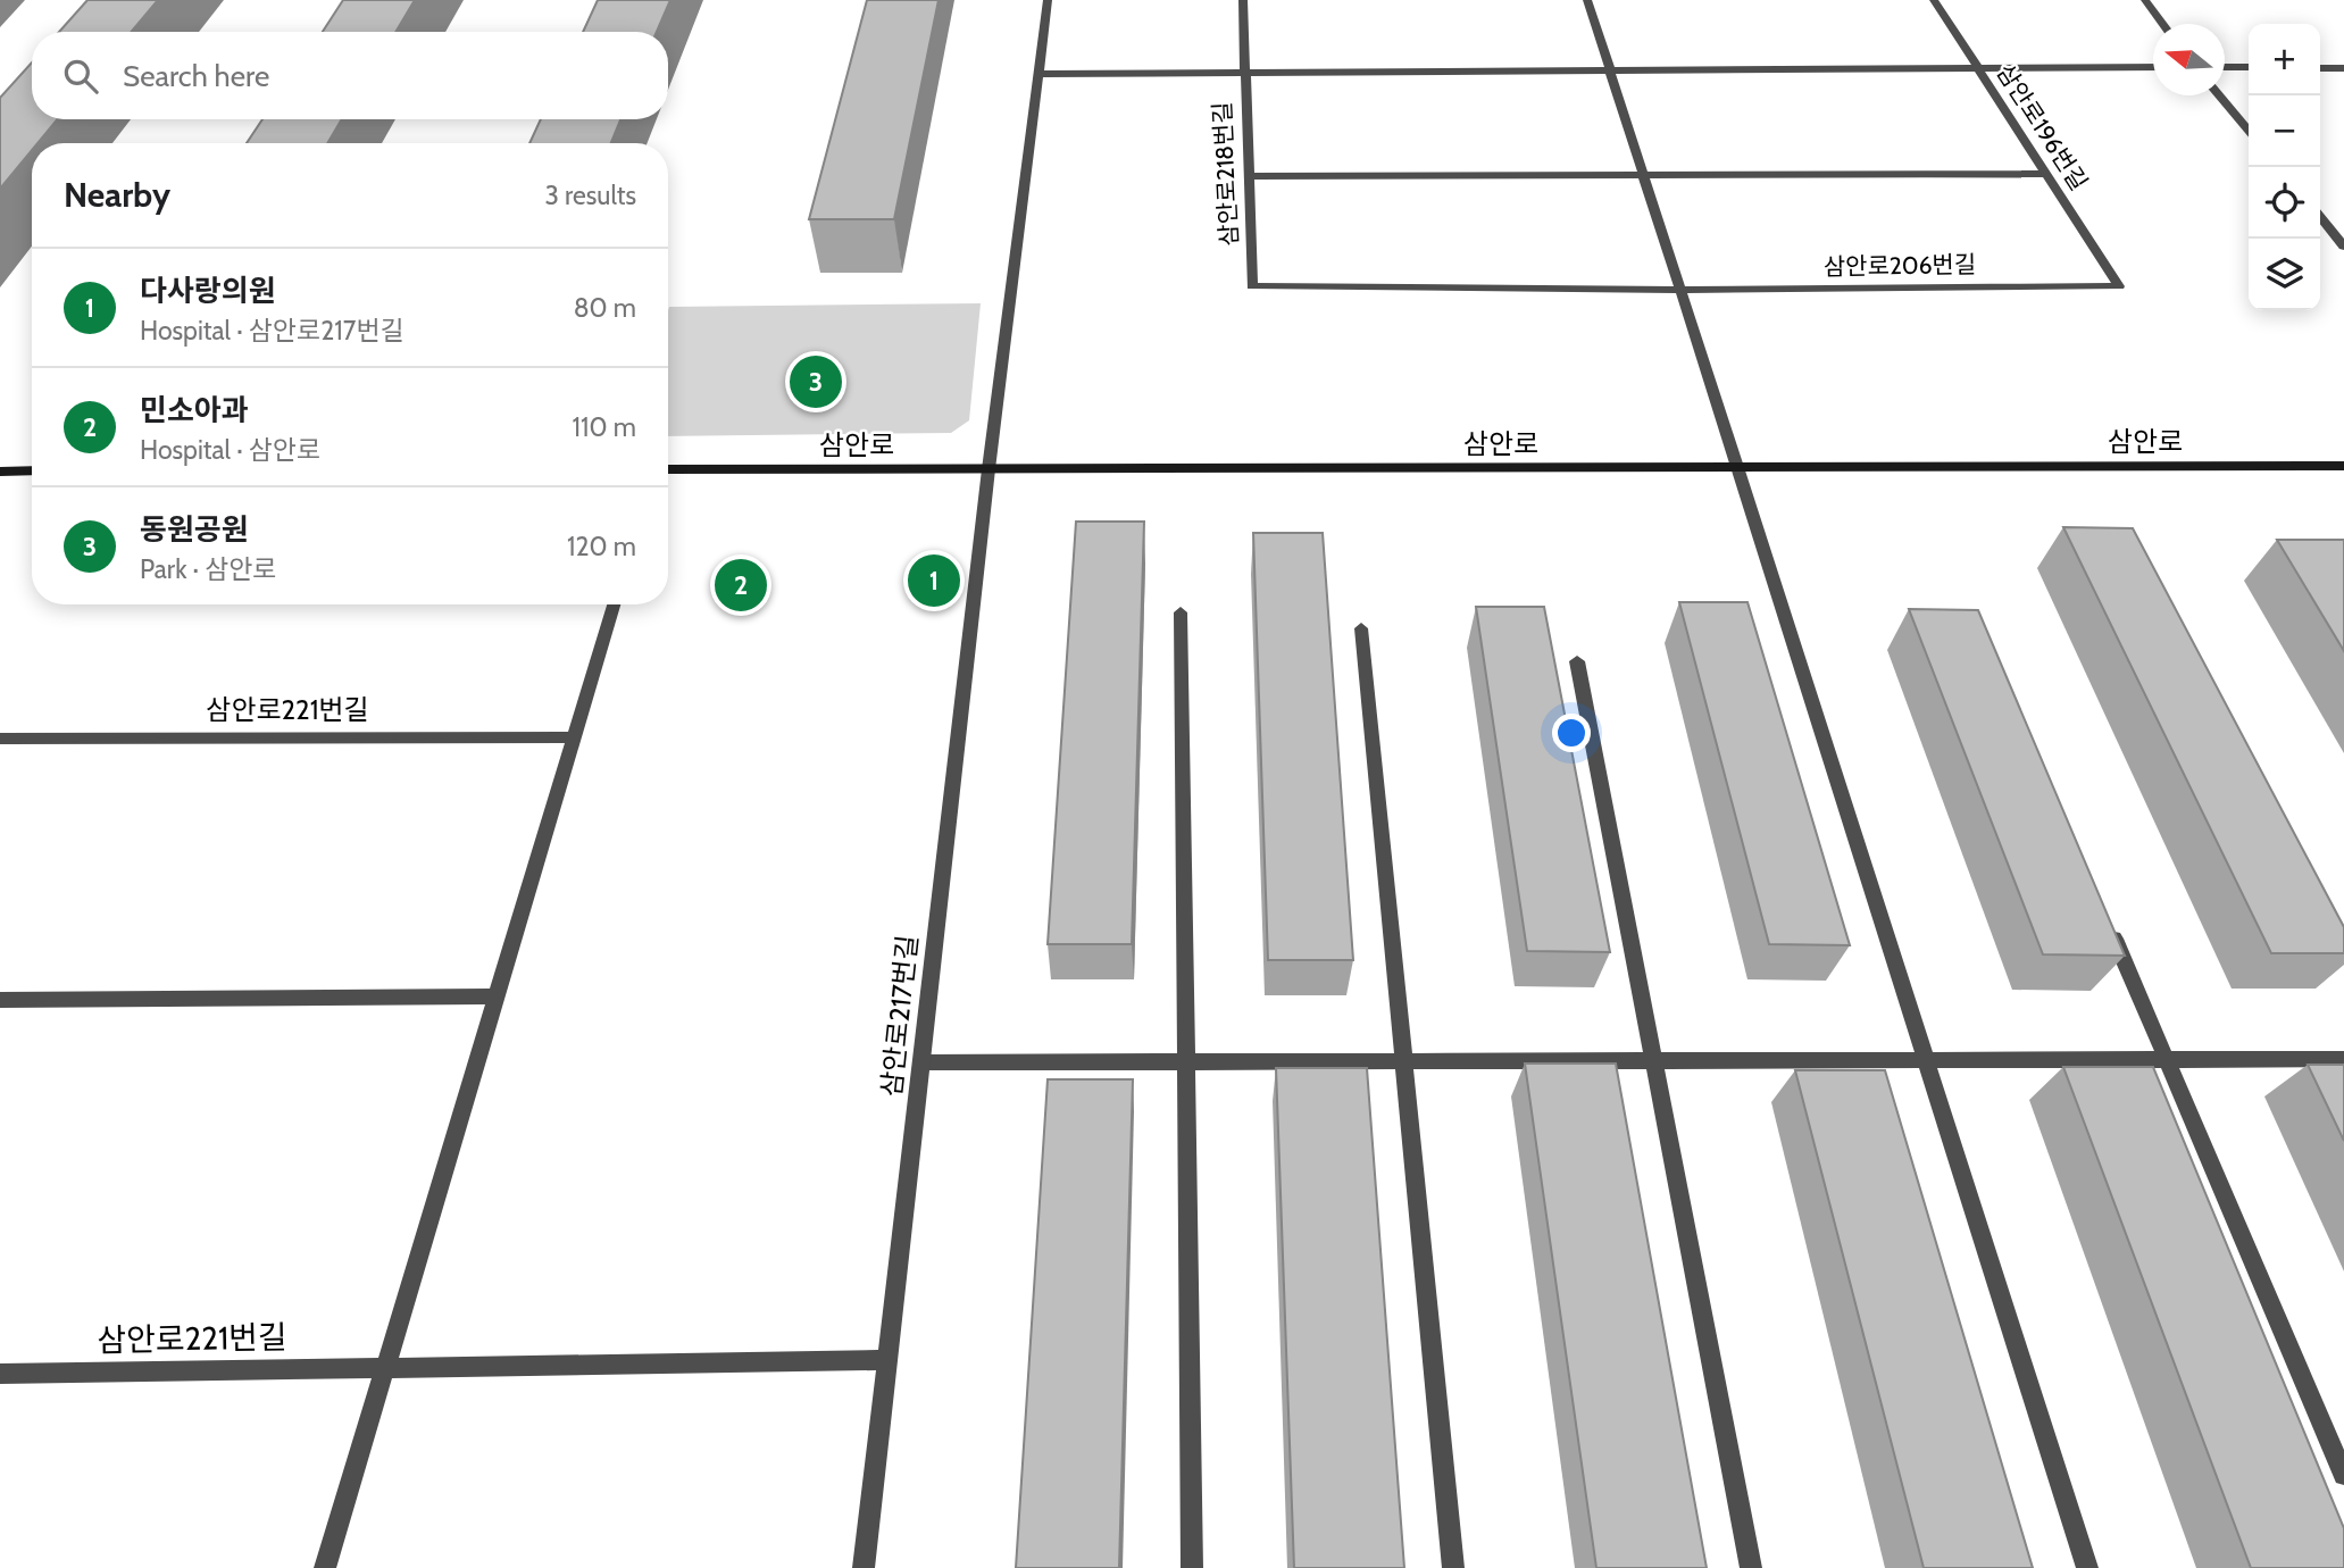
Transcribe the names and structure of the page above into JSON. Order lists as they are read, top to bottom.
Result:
{
  "streets": {
    "main road": ["삼안로"],
    "street": [
      "삼안로196번길",
      "삼안로218번길",
      "삼안로206번길",
      "삼안로221번길",
      "삼안로217번길"
    ]
  },
  "crossings": [
    ["삼안로196번길", "삼안로206번길"],
    ["삼안로218번길", "삼안로206번길"],
    ["삼안로", "삼안로217번길"],
    ["삼안로221번길", "삼안로217번길"]
  ],
  "north": "left",
  "page": {
    "map_buttons": ["+", "−"],
    "search": "Search here",
    "heading": ["Nearby", "3 results"],
    "list": [
      {
        "mark": "1",
        "name": "다사랑의원",
        "note": "Hospital · 삼안로217번길",
        "value": "80 m"
      },
      {
        "mark": "2",
        "name": "민소아과",
        "note": "Hospital · 삼안로",
        "value": "110 m"
      },
      {
        "mark": "3",
        "name": "동원공원",
        "note": "Park · 삼안로",
        "value": "120 m"
      }
    ],
    "pins": ["3", "1", "2"]
  }
}
